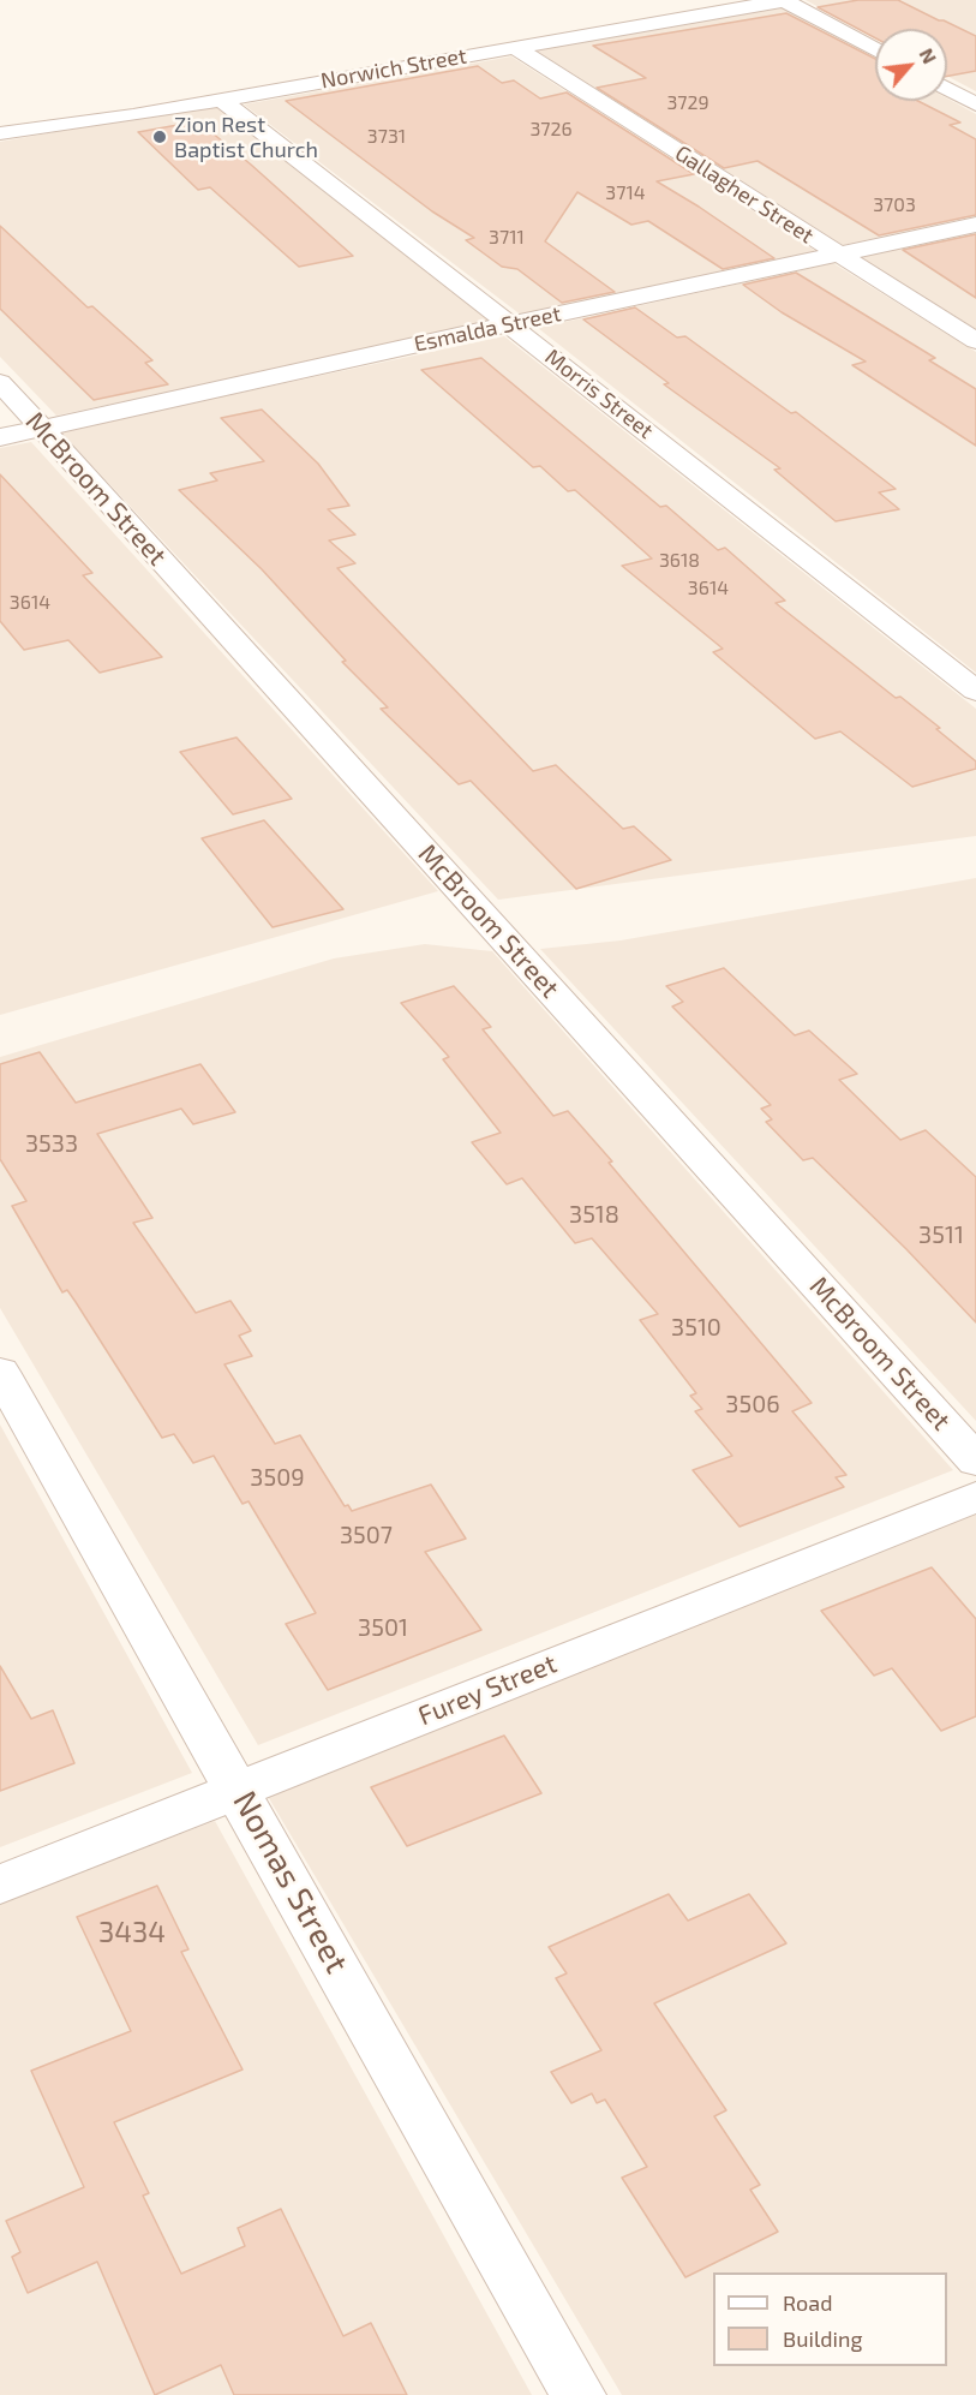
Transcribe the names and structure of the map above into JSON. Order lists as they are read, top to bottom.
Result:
{
  "streets": {
    "street": [
      "Norwich Street",
      "Gallagher Street",
      "Esmalda Street",
      "Morris Street",
      "McBroom Street",
      "Furey Street",
      "Nomas Street"
    ]
  },
  "crossings": [
    ["Norwich Street", "Gallagher Street"],
    ["Norwich Street", "Morris Street"],
    ["Gallagher Street", "Esmalda Street"],
    ["Esmalda Street", "Morris Street"],
    ["Esmalda Street", "McBroom Street"],
    ["Furey Street", "Nomas Street"]
  ],
  "places": ["Zion Rest Baptist Church"],
  "house_numbers": [
    "3729",
    "3726",
    "3731",
    "3714",
    "3703",
    "3711",
    "3618",
    "3614",
    "3614",
    "3533",
    "3518",
    "3511",
    "3510",
    "3506",
    "3509",
    "3507",
    "3501",
    "3434"
  ],
  "legend": ["Road", "Building"],
  "north": "top right"
}
